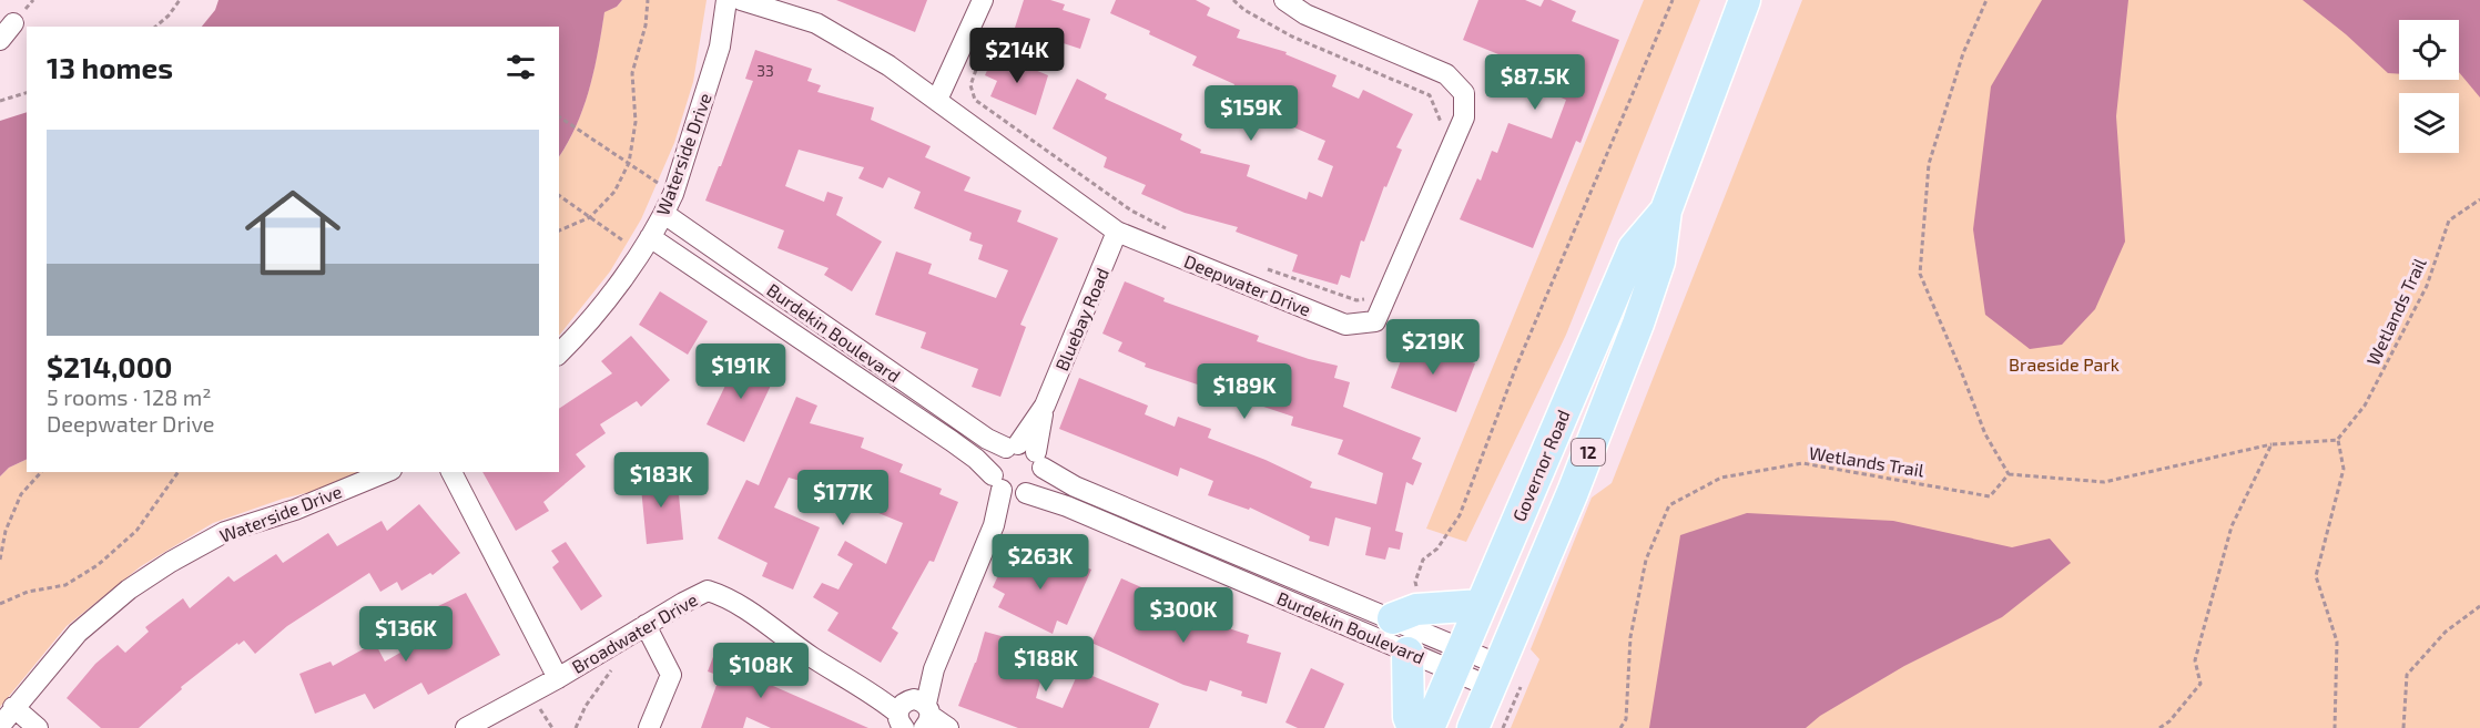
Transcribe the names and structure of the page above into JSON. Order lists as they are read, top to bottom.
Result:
{
  "streets": {
    "main road": ["12", "Governor Road"],
    "street": [
      "Waterside Drive",
      "Deepwater Drive",
      "Bluebay Road",
      "Burdekin Boulevard",
      "Broadwater Drive"
    ],
    "path": ["Wetlands Trail"]
  },
  "crossings": [
    ["Waterside Drive", "Burdekin Boulevard"],
    ["Deepwater Drive", "Bluebay Road"],
    ["Bluebay Road", "Burdekin Boulevard"],
    ["Burdekin Boulevard", "Governor Road"]
  ],
  "parks": ["Braeside Park"],
  "house_numbers": ["33"],
  "page": {
    "heading": "13 homes",
    "price": [
      "$214K",
      "$87.5K",
      "$159K",
      "$219K",
      "$191K",
      "$189K",
      "$183K",
      "$177K",
      "$263K",
      "$300K",
      "$136K",
      "$188K",
      "$108K"
    ],
    "list": [
      {
        "name": "$214,000",
        "note": "5 rooms · 128 m² · Deepwater Drive"
      }
    ]
  }
}
